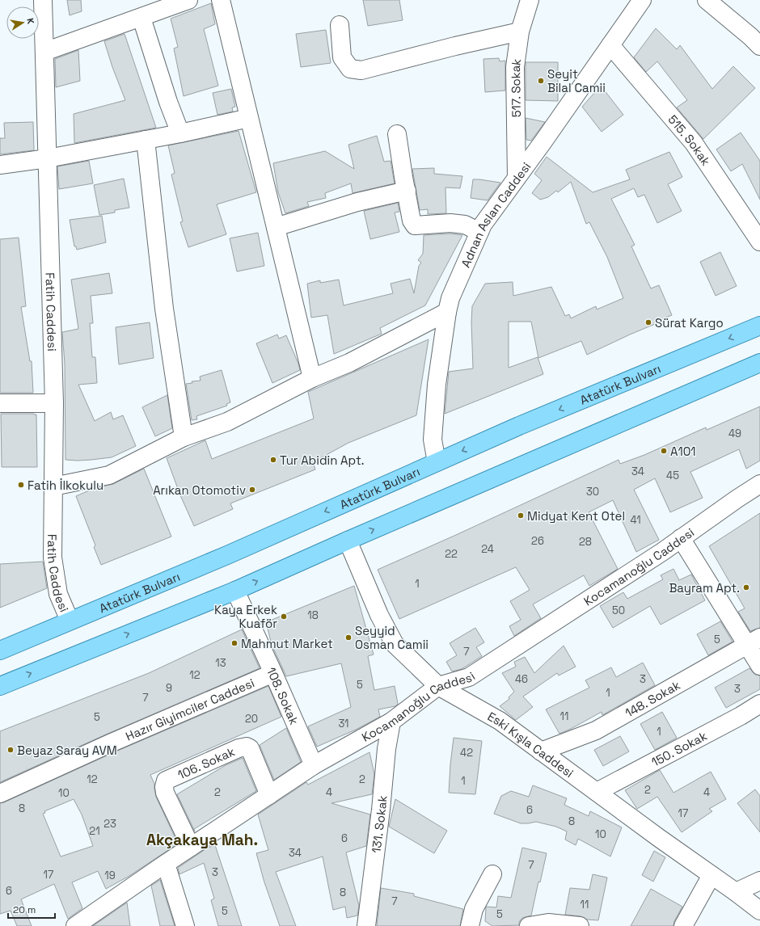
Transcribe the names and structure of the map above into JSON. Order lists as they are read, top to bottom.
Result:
{
  "streets": {
    "main road": ["Atatürk Bulvarı"],
    "street": [
      "517. Sokak",
      "515. Sokak",
      "Adnan Aslan Caddesi",
      "Fatih Caddesi",
      "Kocamanoğlu Caddesi",
      "108. Sokak",
      "148. Sokak",
      "Hazır Giyimciler Caddesi",
      "Eski Kışla Caddesi",
      "150. Sokak",
      "106. Sokak",
      "131. Sokak"
    ]
  },
  "crossings": [
    ["517. Sokak", "Adnan Aslan Caddesi"],
    ["515. Sokak", "Adnan Aslan Caddesi"],
    ["Adnan Aslan Caddesi", "Atatürk Bulvarı"],
    ["Fatih Caddesi", "Atatürk Bulvarı"],
    ["Kocamanoğlu Caddesi", "108. Sokak"],
    ["Kocamanoğlu Caddesi", "Eski Kışla Caddesi"],
    ["Kocamanoğlu Caddesi", "106. Sokak"],
    ["Kocamanoğlu Caddesi", "131. Sokak"],
    ["108. Sokak", "Hazır Giyimciler Caddesi"],
    ["148. Sokak", "Eski Kışla Caddesi"],
    ["Eski Kışla Caddesi", "150. Sokak"]
  ],
  "districts": ["Akçakaya Mah."],
  "places": [
    "Seyit Bilal Camii",
    "Sürat Kargo",
    "A101",
    "Tur Abidin Apt.",
    "Fatih İlkokulu",
    "Arıkan Otomotiv",
    "Midyat Kent Otel",
    "Bayram Apt.",
    "Kaya Erkek Kuaför",
    "Seyyid Osman Camii",
    "Mahmut Market",
    "Beyaz Saray AVM"
  ],
  "house_numbers": [
    "49",
    "34",
    "45",
    "30",
    "41",
    "26",
    "28",
    "24",
    "22",
    "1",
    "50",
    "18",
    "5",
    "7",
    "13",
    "12",
    "46",
    "3",
    "5",
    "9",
    "3",
    "1",
    "7",
    "11",
    "5",
    "20",
    "31",
    "1",
    "42",
    "12",
    "2",
    "1",
    "2",
    "2",
    "4",
    "4",
    "10",
    "8",
    "6",
    "17",
    "8",
    "23",
    "21",
    "10",
    "6",
    "34",
    "7",
    "3",
    "17",
    "19",
    "6",
    "8",
    "7",
    "11",
    "5",
    "5"
  ],
  "scale_bar": "20 m",
  "north": "right"
}
